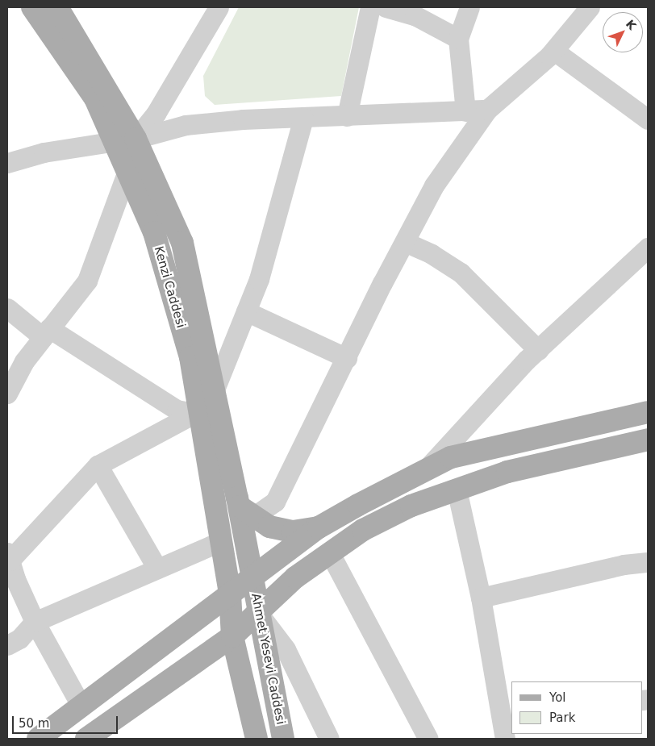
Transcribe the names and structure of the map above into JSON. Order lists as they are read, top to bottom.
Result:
{
  "streets": {
    "main road": ["Kenzi Caddesi", "Ahmet Yesevi Caddesi"]
  },
  "crossings": [
    ["Kenzi Caddesi", "Ahmet Yesevi Caddesi"]
  ],
  "legend": ["Yol", "Park"],
  "scale_bar": "50 m",
  "north": "top right"
}
